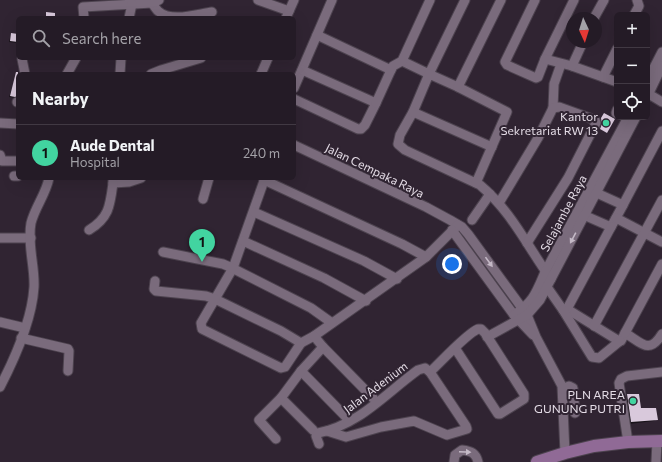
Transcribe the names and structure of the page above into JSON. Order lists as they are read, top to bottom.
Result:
{
  "streets": {
    "street": ["Jalan Cempaka Raya", "Selajambe Raya", "Jalan Adenium"]
  },
  "places": ["Kantor Sekretariat RW 13", "PLN AREA GUNUNG PUTRI"],
  "north": "bottom",
  "page": {
    "map_buttons": ["+", "−"],
    "search": "Search here",
    "heading": "Nearby",
    "list": [
      {
        "mark": "1",
        "name": "Aude Dental",
        "note": "Hospital",
        "value": "240 m"
      }
    ],
    "pins": "1"
  }
}
